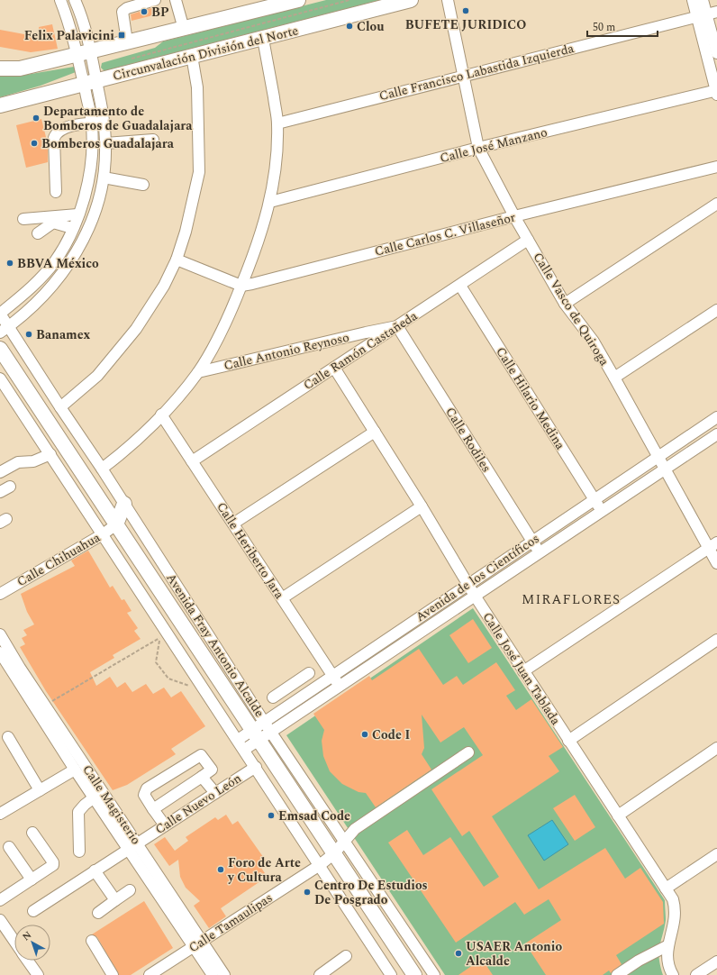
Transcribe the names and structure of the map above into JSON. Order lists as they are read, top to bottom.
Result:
{
  "streets": {
    "main road": ["Circunvalación División del Norte", "Avenida Fray Antonio Alcalde"],
    "street": [
      "Calle Francisco Labastida Izquierda",
      "Calle José Manzano",
      "Calle Carlos C. Villaseñor",
      "Calle Vasco de Quiroga",
      "Calle Ramón Castañeda",
      "Calle Antonio Reynoso",
      "Calle Hilario Medina",
      "Calle Rodiles",
      "Calle Heriberto Jara",
      "Calle Chihuahua",
      "Avenida de los Científicos",
      "Calle José Juan Tablada",
      "Calle Nuevo León",
      "Calle Magisterio",
      "Calle Tamaulipas"
    ]
  },
  "crossings": [
    ["Calle Francisco Labastida Izquierda", "Calle Vasco de Quiroga"],
    ["Calle José Manzano", "Calle Vasco de Quiroga"],
    ["Calle Carlos C. Villaseñor", "Calle Vasco de Quiroga"],
    ["Calle Vasco de Quiroga", "Calle Ramón Castañeda"],
    ["Calle Vasco de Quiroga", "Avenida de los Científicos"],
    ["Calle Ramón Castañeda", "Calle Antonio Reynoso"],
    ["Calle Ramón Castañeda", "Calle Hilario Medina"],
    ["Calle Ramón Castañeda", "Calle Rodiles"],
    ["Calle Ramón Castañeda", "Calle Heriberto Jara"],
    ["Calle Ramón Castañeda", "Calle José Juan Tablada"],
    ["Calle Antonio Reynoso", "Calle Rodiles"],
    ["Calle Hilario Medina", "Avenida de los Científicos"],
    ["Calle Rodiles", "Avenida de los Científicos"],
    ["Calle Heriberto Jara", "Avenida de los Científicos"],
    ["Calle Chihuahua", "Avenida Fray Antonio Alcalde"],
    ["Avenida de los Científicos", "Avenida Fray Antonio Alcalde"],
    ["Avenida de los Científicos", "Calle José Juan Tablada"],
    ["Avenida Fray Antonio Alcalde", "Calle Tamaulipas"],
    ["Calle Nuevo León", "Calle Magisterio"],
    ["Calle Magisterio", "Calle Tamaulipas"]
  ],
  "districts": ["MIRAFLORES"],
  "places": {
    "other": [
      "BUFETE JURIDICO",
      "BP",
      "Clou",
      "Departamento de Bomberos de Guadalajara",
      "Bomberos Guadalajara",
      "BBVA México",
      "Banamex",
      "Code I",
      "Emsad Code",
      "Foro de Arte y Cultura",
      "Centro De Estudios De Posgrado",
      "USAER Antonio Alcalde"
    ],
    "transit": ["Felix Palavicini"]
  },
  "scale_bar": "50 m",
  "north": "top left"
}
